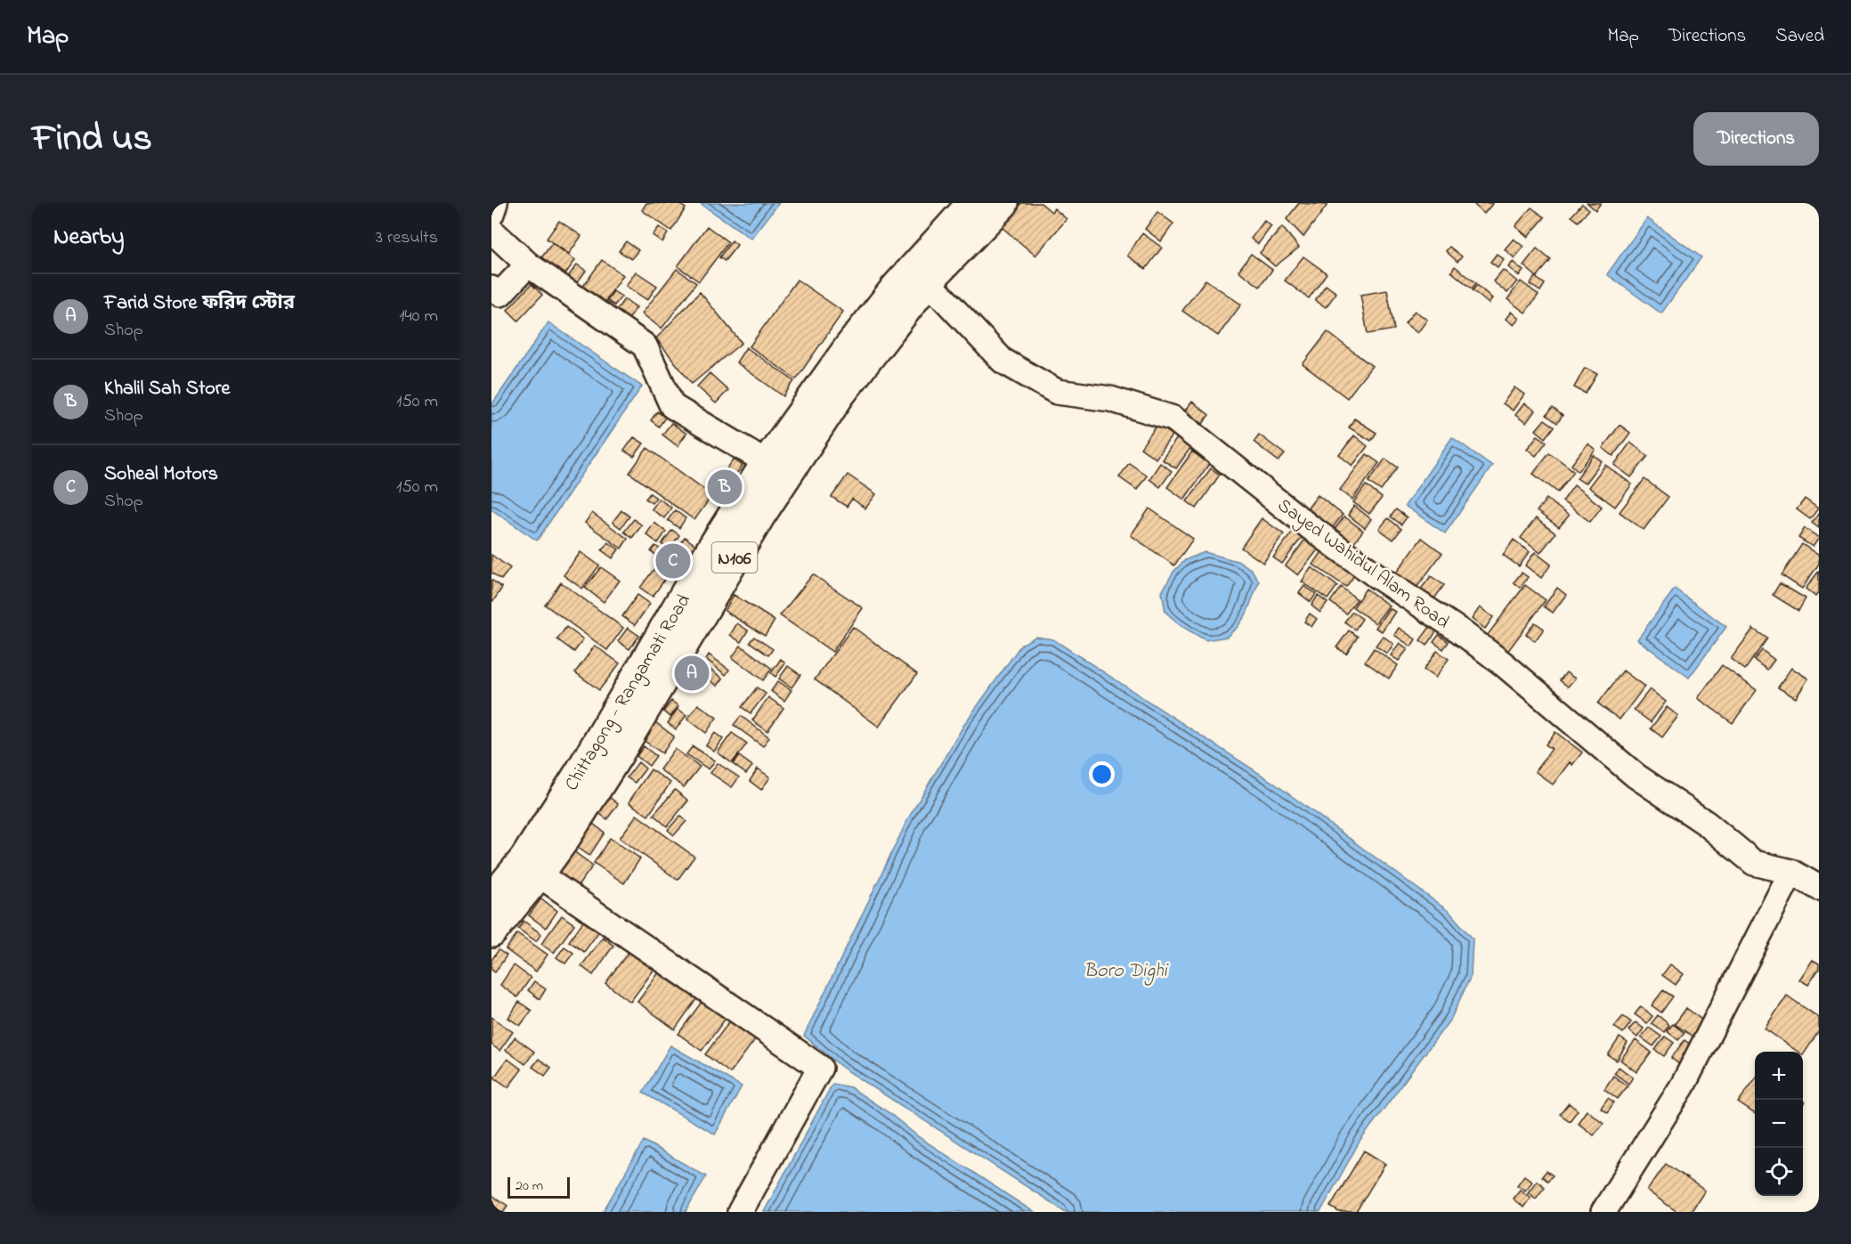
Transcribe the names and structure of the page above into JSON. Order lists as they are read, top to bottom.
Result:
{
  "streets": {
    "highway": ["N106", "Chittagong - Rangamati Road"],
    "street": ["Sayed Wahidul Alam Road"]
  },
  "crossings": [
    ["Sayed Wahidul Alam Road", "Chittagong - Rangamati Road"]
  ],
  "water": ["Boro Dighi"],
  "scale_bar": "20 m",
  "page": {
    "header": "Map",
    "nav": ["Map", "Directions", "Saved"],
    "title": "Find us",
    "buttons": "Directions",
    "heading": ["Nearby", "3 results"],
    "list": [
      {
        "mark": "A",
        "name": "Farid Store ফরিদ স্টোর",
        "note": "Shop",
        "value": "140 m"
      },
      {
        "mark": "B",
        "name": "Khalil Sah Store",
        "note": "Shop",
        "value": "150 m"
      },
      {
        "mark": "C",
        "name": "Soheal Motors",
        "note": "Shop",
        "value": "150 m"
      }
    ],
    "pins": ["B", "C", "A"],
    "map_buttons": ["+", "−"],
    "scale": "20 m"
  }
}
